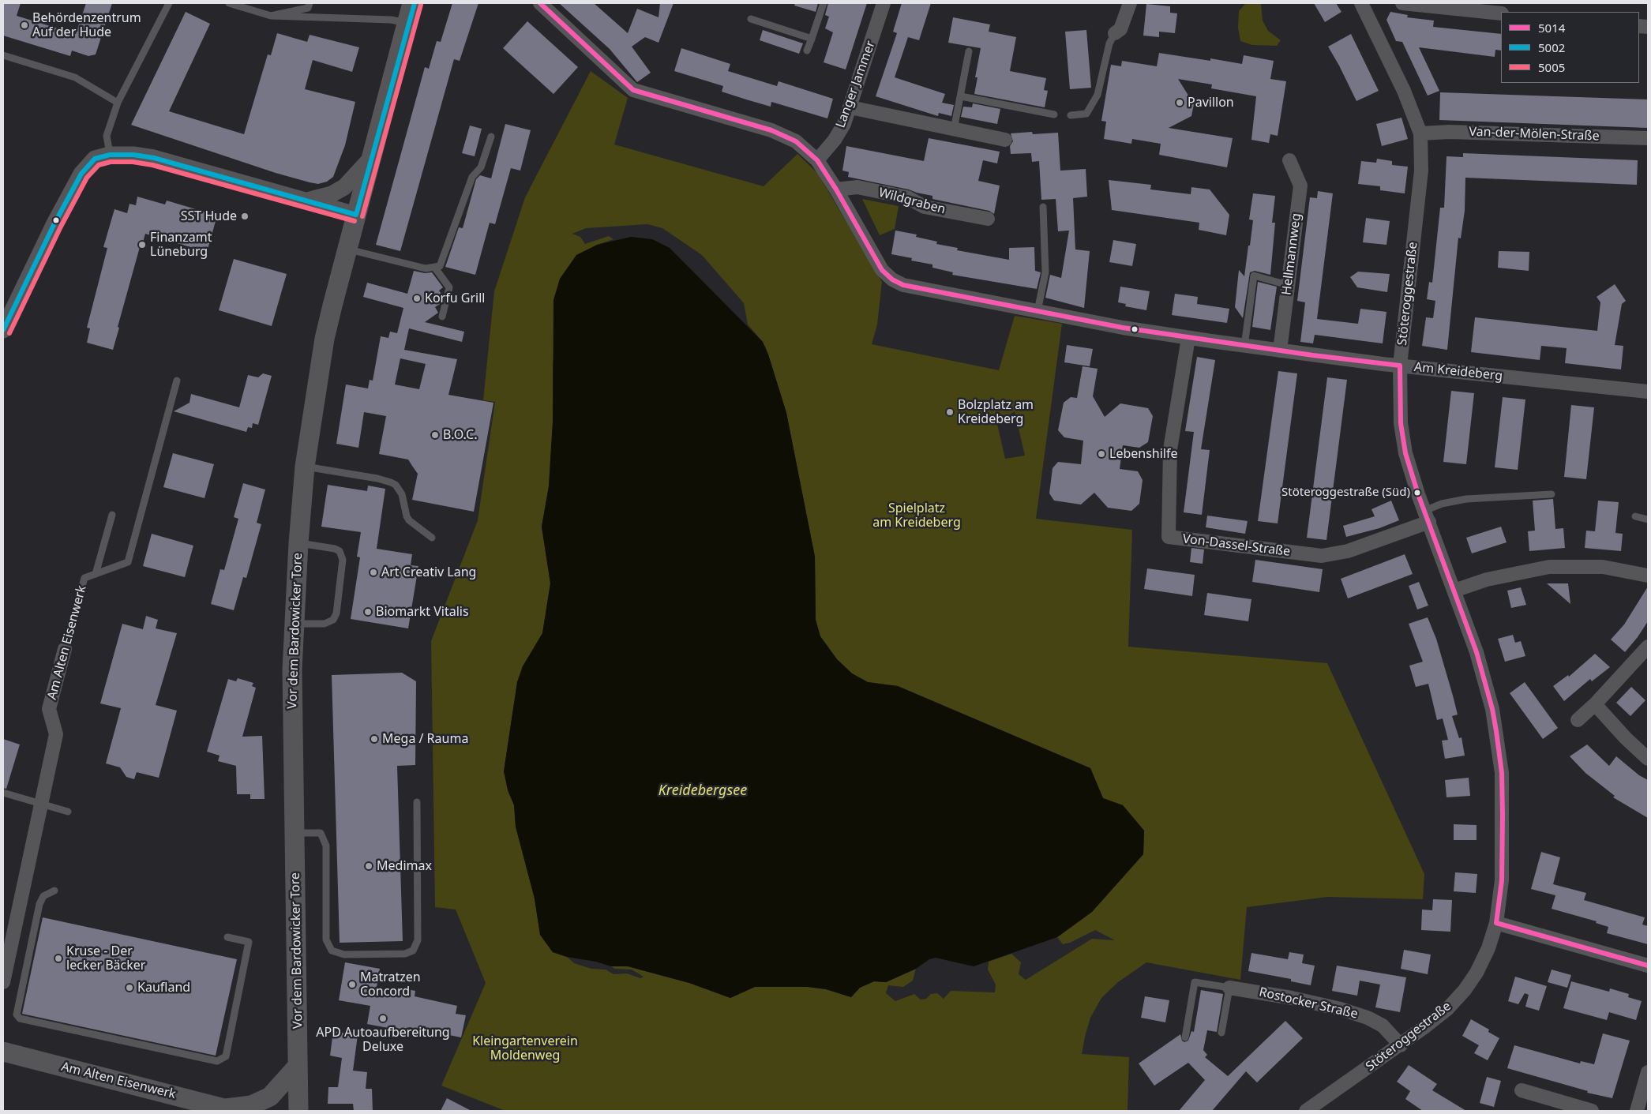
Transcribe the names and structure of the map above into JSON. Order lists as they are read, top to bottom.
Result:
{
  "streets": {
    "main road": ["Vor dem Bardowicker Tore", "Am Alten Eisenwerk"],
    "street": [
      "Langer Jammer",
      "Van-der-Mölen-Straße",
      "Wildgraben",
      "Hellmannweg",
      "Stöteroggestraße",
      "Am Kreideberg",
      "Von-Dassel-Straße",
      "Rostocker Straße"
    ]
  },
  "crossings": [
    ["Langer Jammer", "Am Kreideberg"],
    ["Van-der-Mölen-Straße", "Stöteroggestraße"],
    ["Wildgraben", "Am Kreideberg"],
    ["Hellmannweg", "Am Kreideberg"],
    ["Stöteroggestraße", "Am Kreideberg"],
    ["Stöteroggestraße", "Von-Dassel-Straße"],
    ["Stöteroggestraße", "Rostocker Straße"],
    ["Am Kreideberg", "Von-Dassel-Straße"]
  ],
  "water": ["Kreidebergsee"],
  "parks": ["Spielplatz am Kreideberg", "Kleingartenverein Moldenweg"],
  "places": [
    "Behördenzentrum Auf der Hude",
    "Pavillon",
    "SST Hude",
    "Finanzamt Lüneburg",
    "Korfu Grill",
    "Bolzplatz am Kreideberg",
    "B.O.C.",
    "Lebenshilfe",
    "Stöteroggestraße (Süd)",
    "Art Creativ Lang",
    "Biomarkt Vitalis",
    "Mega / Rauma",
    "Medimax",
    "Kruse - Der lecker Bäcker",
    "Matratzen Concord",
    "Kaufland",
    "APD Autoaufbereitung Deluxe"
  ],
  "lines": ["transit line 5014", "transit line 5002", "transit line 5005"],
  "legend": ["5014", "5002", "5005"]
}
